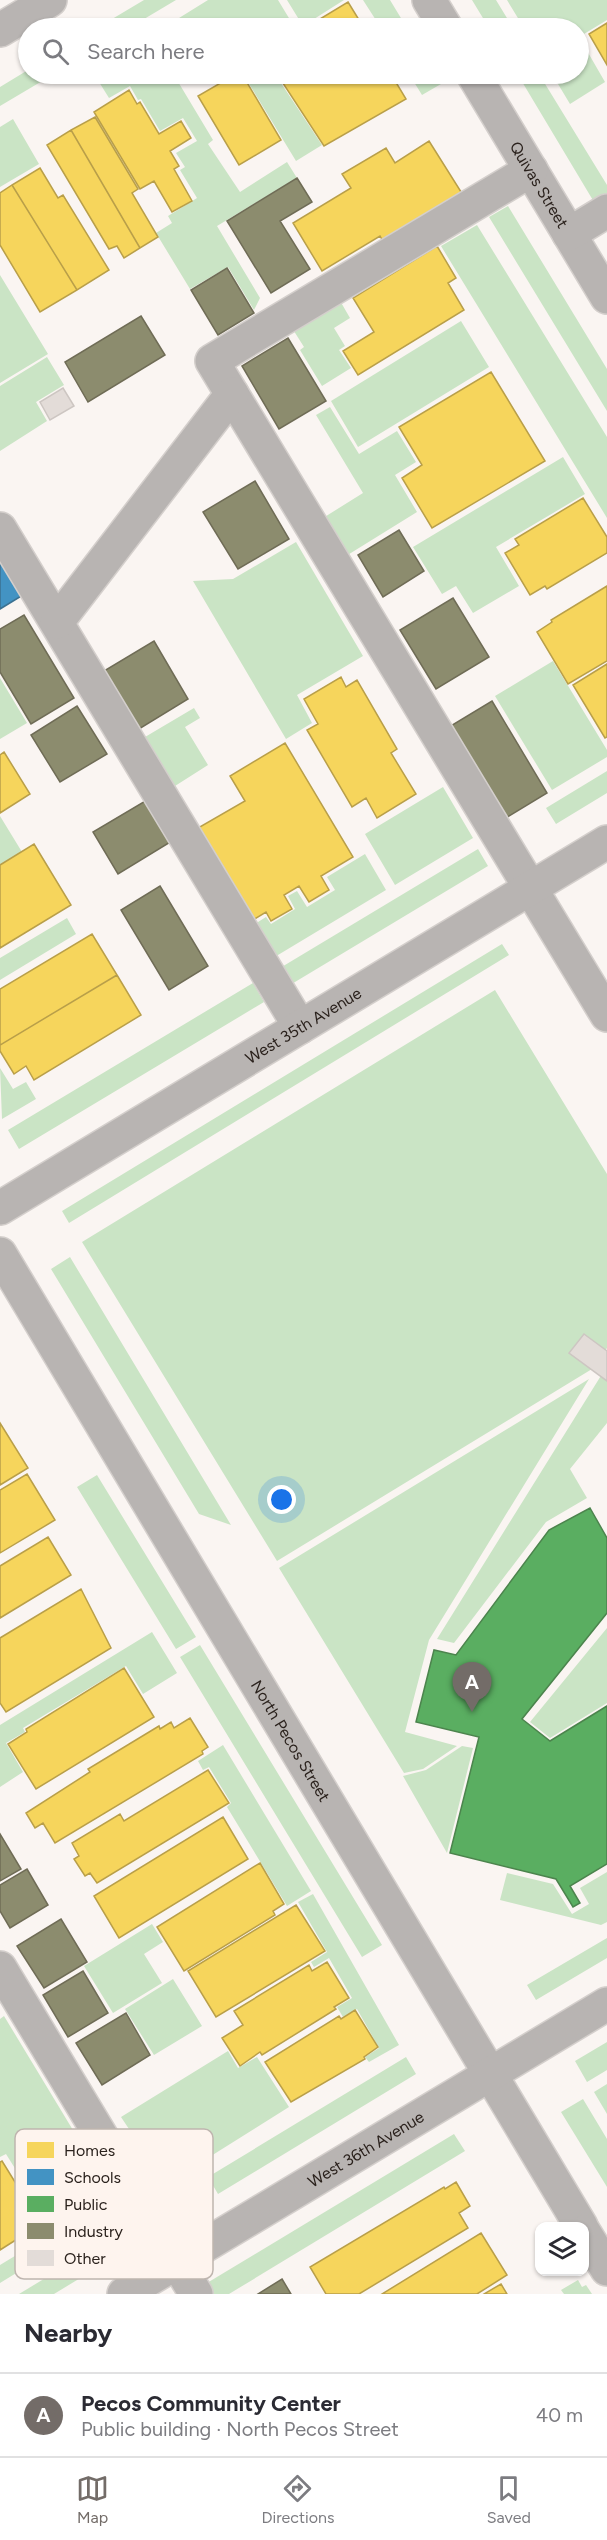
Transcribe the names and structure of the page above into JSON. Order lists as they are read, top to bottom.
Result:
{
  "streets": {
    "street": [
      "Quivas Street",
      "West 35th Avenue",
      "North Pecos Street",
      "West 36th Avenue"
    ]
  },
  "crossings": [
    ["North Pecos Street", "West 36th Avenue"]
  ],
  "legend": [
    "Homes",
    "Schools",
    "Public",
    "Industry",
    "Other"
  ],
  "page": {
    "search": "Search here",
    "pins": "A",
    "heading": "Nearby",
    "list": [
      {
        "mark": "A",
        "name": "Pecos Community Center",
        "note": "Public building · North Pecos Street",
        "value": "40 m"
      }
    ],
    "nav": ["Map", "Directions", "Saved"]
  }
}
